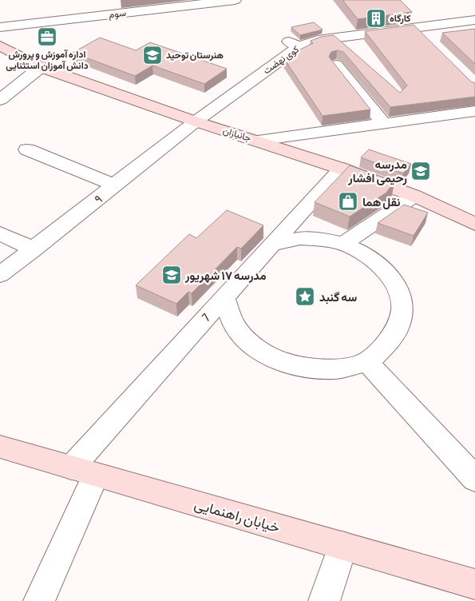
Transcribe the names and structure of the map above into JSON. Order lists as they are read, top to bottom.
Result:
{
  "streets": {
    "main road": ["جانبازان", "خیابان راهنمایی"],
    "street": [
      "سوم",
      "کوی نهضت",
      "۹",
      "7"
    ]
  },
  "crossings": [
    ["کوی نهضت", "جانبازان"],
    ["کوی نهضت", "۹"],
    ["جانبازان", "۹"],
    ["جانبازان", "7"],
    ["7", "خیابان راهنمایی"]
  ],
  "places": {
    "building": ["کارگاه"],
    "office": ["اداره آموزش و پرورش دانش آموزان استثنایی"],
    "school or university": ["هنرستان توحید", "مدرسه رحیمی افشار", "مدرسه ۱۷ شهریور"],
    "shop": ["نقل هما"],
    "place": ["سه گنبد"]
  }
}
